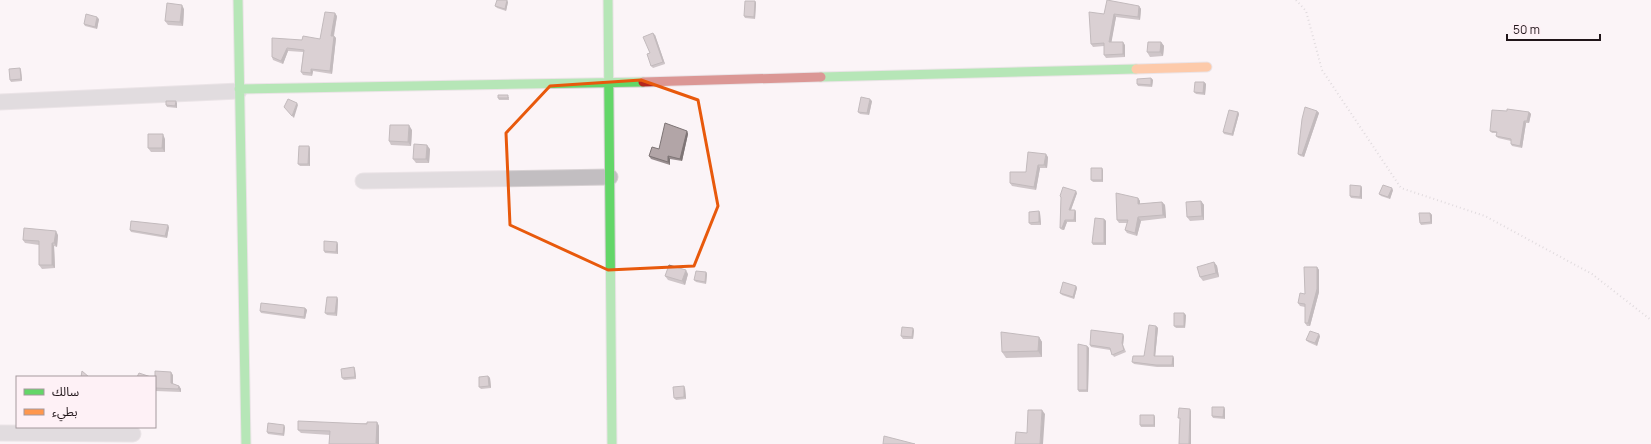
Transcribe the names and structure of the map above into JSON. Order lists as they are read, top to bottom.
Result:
{
  "legend": ["سالك", "بطيء"],
  "scale_bar": "50 m"
}
